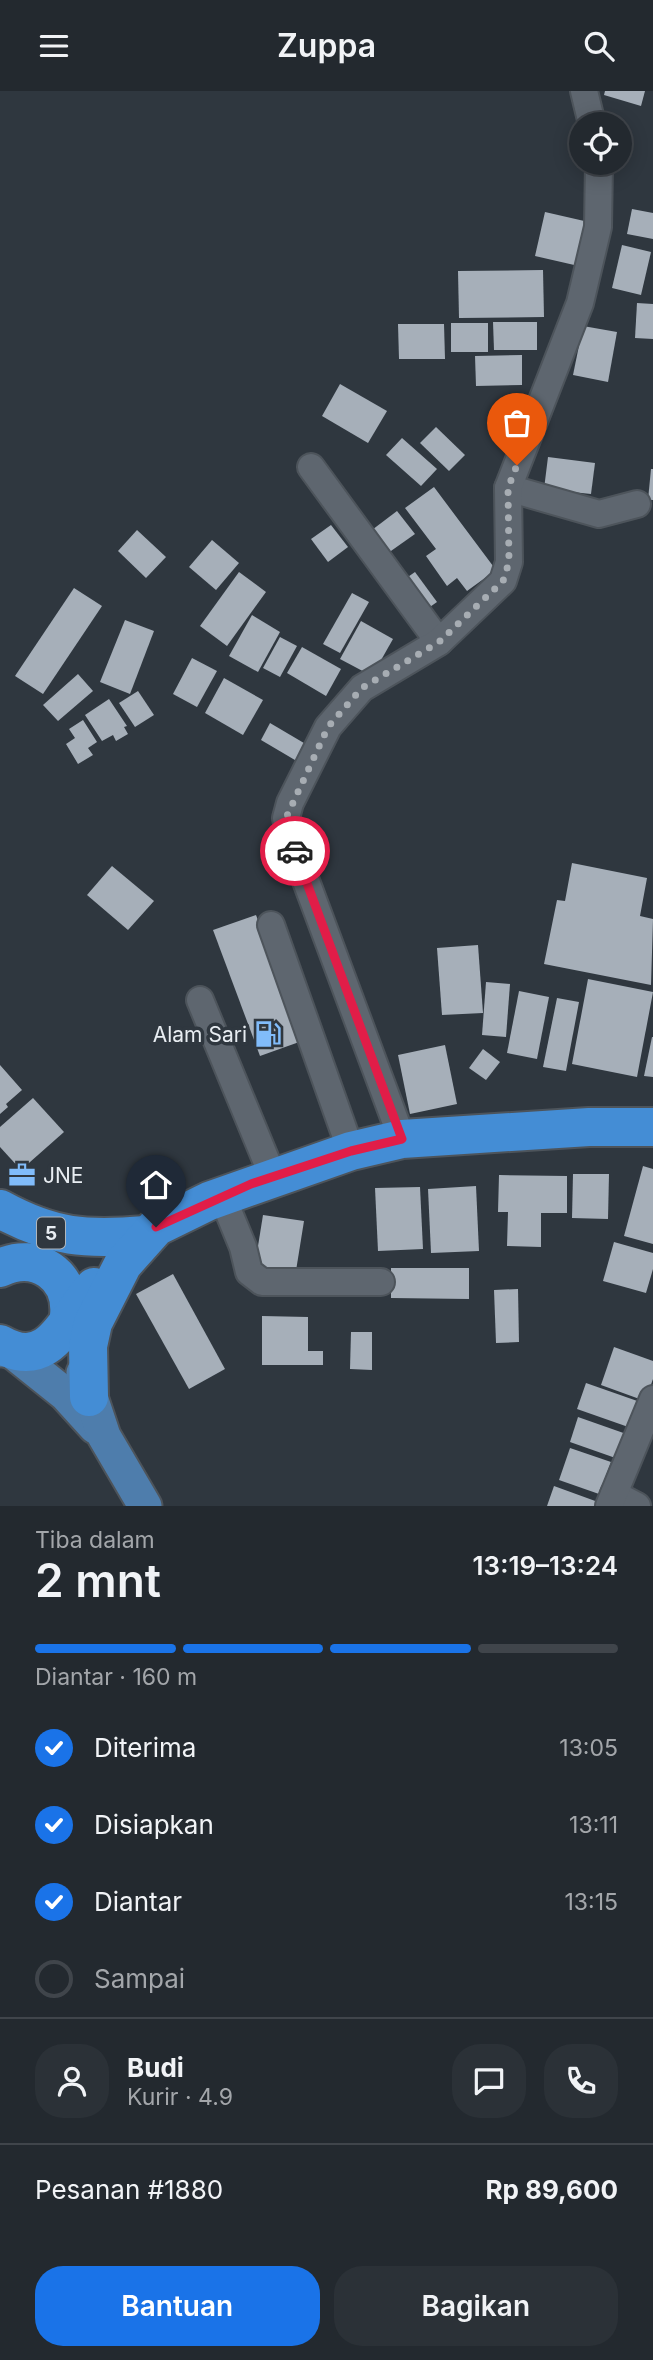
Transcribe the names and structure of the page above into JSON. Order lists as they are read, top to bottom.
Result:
{
  "streets": {
    "highway": ["5"]
  },
  "places": {
    "fuel station": ["Alam Sari"],
    "office": ["JNE"]
  },
  "page": {
    "header": "Zuppa",
    "heading": ["2 mnt", "Tiba dalam", "13:19–13:24"],
    "panel": [
      "Budi",
      "Kurir · 4.9",
      "Pesanan #1880",
      "Rp 89,600"
    ],
    "bar": "Diantar · 160 m",
    "list": [
      ["Diterima", "13:05"],
      ["Disiapkan", "13:11"],
      ["Diantar", "13:15"],
      "Sampai"
    ],
    "buttons": ["Bantuan", "Bagikan"]
  }
}
